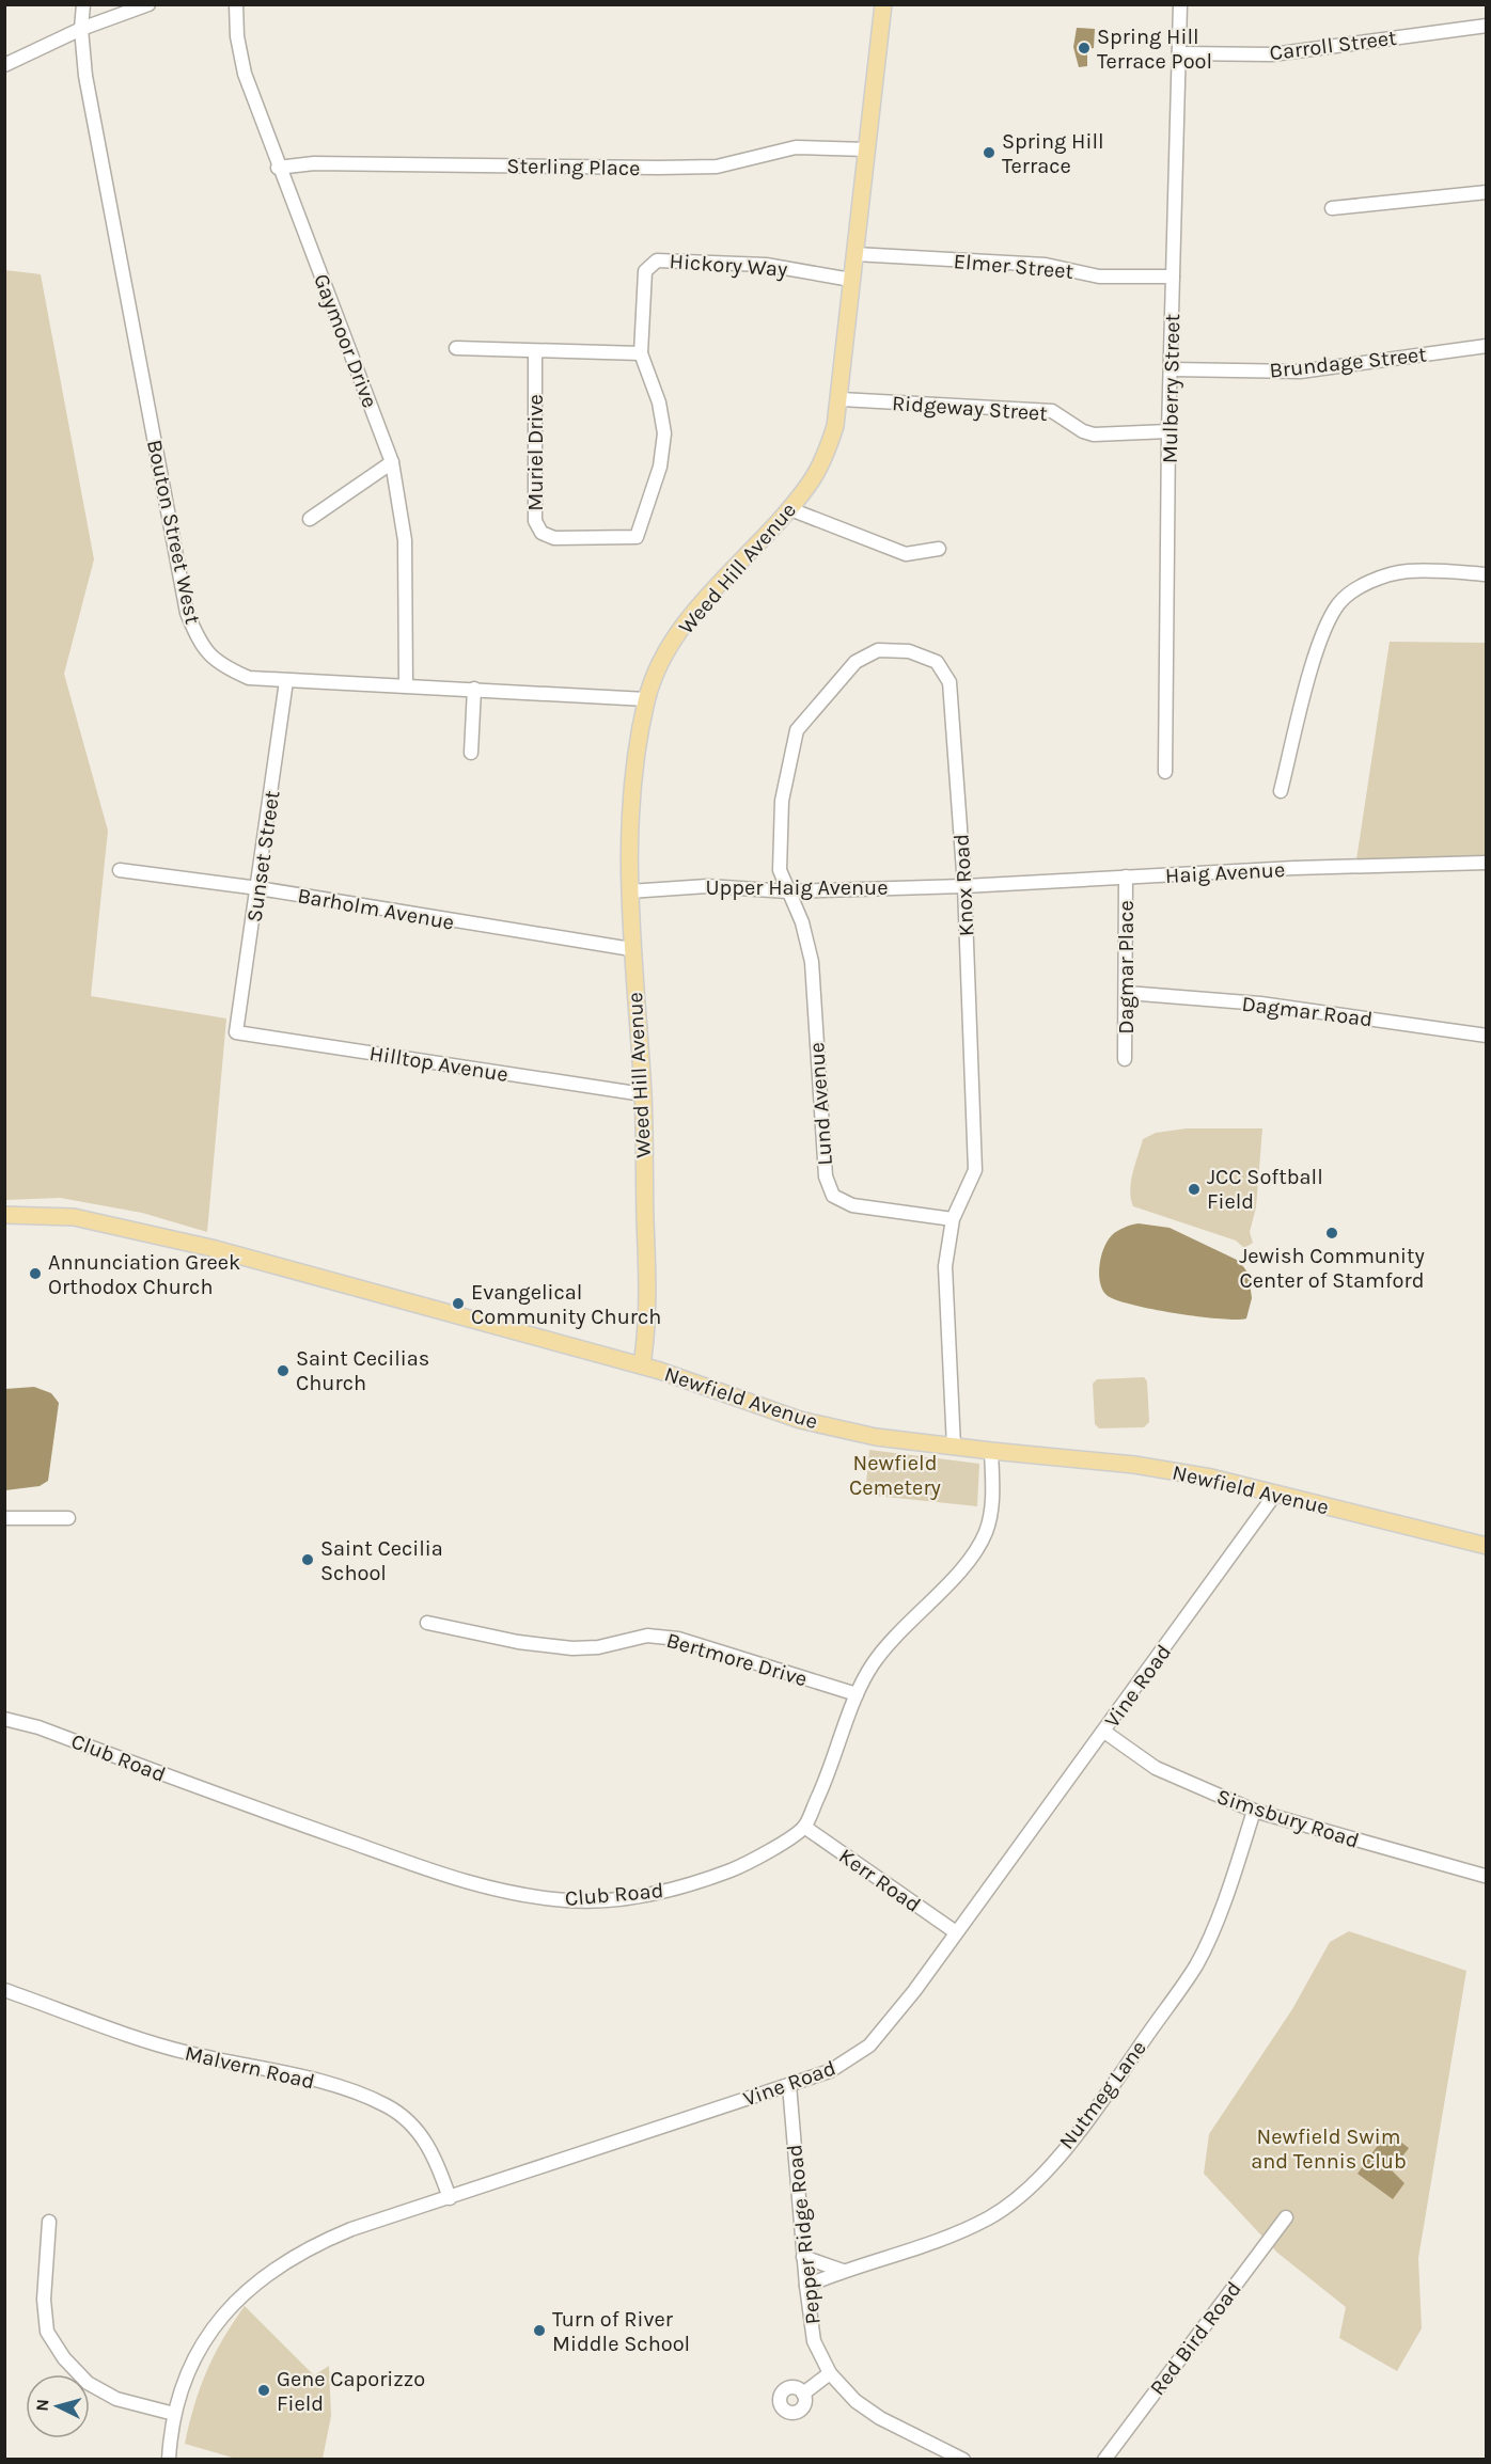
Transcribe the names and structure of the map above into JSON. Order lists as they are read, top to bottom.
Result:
{
  "streets": {
    "main road": ["Weed Hill Avenue", "Newfield Avenue"],
    "street": [
      "Carroll Street",
      "Sterling Place",
      "Hickory Way",
      "Elmer Street",
      "Gaymoor Drive",
      "Brundage Street",
      "Mulberry Street",
      "Ridgeway Street",
      "Muriel Drive",
      "Bouton Street West",
      "Sunset Street",
      "Haig Avenue",
      "Knox Road",
      "Upper Haig Avenue",
      "Barholm Avenue",
      "Dagmar Place",
      "Dagmar Road",
      "Hilltop Avenue",
      "Lund Avenue",
      "Bertmore Drive",
      "Vine Road",
      "Club Road",
      "Simsbury Road",
      "Kerr Road",
      "Malvern Road",
      "Nutmeg Lane",
      "Pepper Ridge Road",
      "Red Bird Road"
    ]
  },
  "crossings": [
    ["Carroll Street", "Mulberry Street"],
    ["Sterling Place", "Gaymoor Drive"],
    ["Sterling Place", "Weed Hill Avenue"],
    ["Hickory Way", "Muriel Drive"],
    ["Hickory Way", "Weed Hill Avenue"],
    ["Elmer Street", "Mulberry Street"],
    ["Elmer Street", "Weed Hill Avenue"],
    ["Gaymoor Drive", "Bouton Street West"],
    ["Brundage Street", "Mulberry Street"],
    ["Mulberry Street", "Ridgeway Street"],
    ["Ridgeway Street", "Weed Hill Avenue"],
    ["Bouton Street West", "Weed Hill Avenue"],
    ["Bouton Street West", "Sunset Street"],
    ["Weed Hill Avenue", "Upper Haig Avenue"],
    ["Weed Hill Avenue", "Barholm Avenue"],
    ["Weed Hill Avenue", "Hilltop Avenue"],
    ["Weed Hill Avenue", "Newfield Avenue"],
    ["Sunset Street", "Barholm Avenue"],
    ["Sunset Street", "Hilltop Avenue"],
    ["Haig Avenue", "Knox Road"],
    ["Haig Avenue", "Upper Haig Avenue"],
    ["Haig Avenue", "Dagmar Place"],
    ["Knox Road", "Upper Haig Avenue"],
    ["Knox Road", "Lund Avenue"],
    ["Knox Road", "Newfield Avenue"],
    ["Upper Haig Avenue", "Lund Avenue"],
    ["Dagmar Place", "Dagmar Road"],
    ["Newfield Avenue", "Vine Road"],
    ["Vine Road", "Simsbury Road"],
    ["Vine Road", "Kerr Road"],
    ["Vine Road", "Malvern Road"],
    ["Vine Road", "Pepper Ridge Road"],
    ["Club Road", "Kerr Road"],
    ["Simsbury Road", "Nutmeg Lane"],
    ["Nutmeg Lane", "Pepper Ridge Road"]
  ],
  "parks": ["Newfield Cemetery", "Newfield Swim and Tennis Club"],
  "places": [
    "Spring Hill Terrace Pool",
    "Spring Hill Terrace",
    "JCC Softball Field",
    "Jewish Community Center of Stamford",
    "Annunciation Greek Orthodox Church",
    "Evangelical Community Church",
    "Saint Cecilias Church",
    "Saint Cecilia School",
    "Turn of River Middle School",
    "Gene Caporizzo Field"
  ],
  "north": "left"
}
